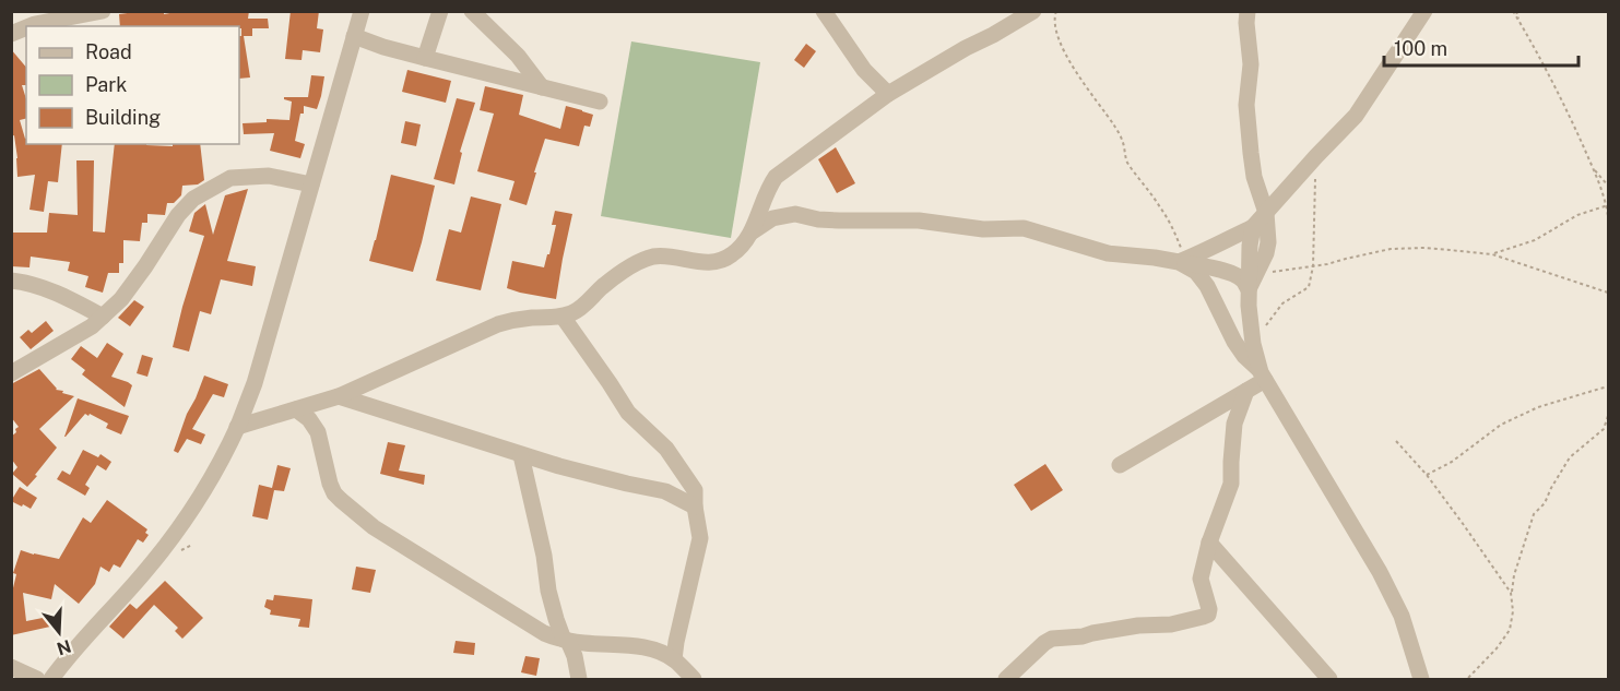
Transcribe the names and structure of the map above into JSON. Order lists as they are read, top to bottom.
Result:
{
  "legend": ["Road", "Park", "Building"],
  "scale_bar": "100 m",
  "north": "bottom"
}
